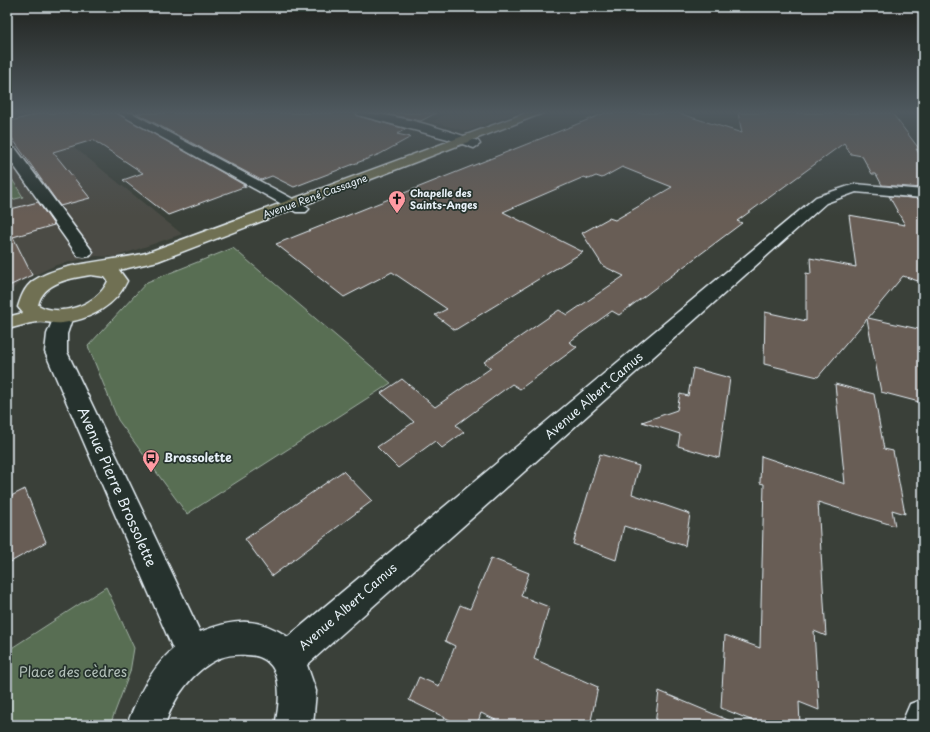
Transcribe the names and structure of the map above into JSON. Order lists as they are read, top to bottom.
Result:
{
  "streets": {
    "main road": ["Avenue René Cassagne"],
    "street": ["Avenue Albert Camus", "Avenue Pierre Brossolette"]
  },
  "crossings": [
    ["Avenue René Cassagne", "Avenue Pierre Brossolette"]
  ],
  "parks": ["Place des cèdres"],
  "places": {
    "church": ["Chapelle des Saints-Anges"],
    "bus stop": ["Brossolette"]
  }
}
